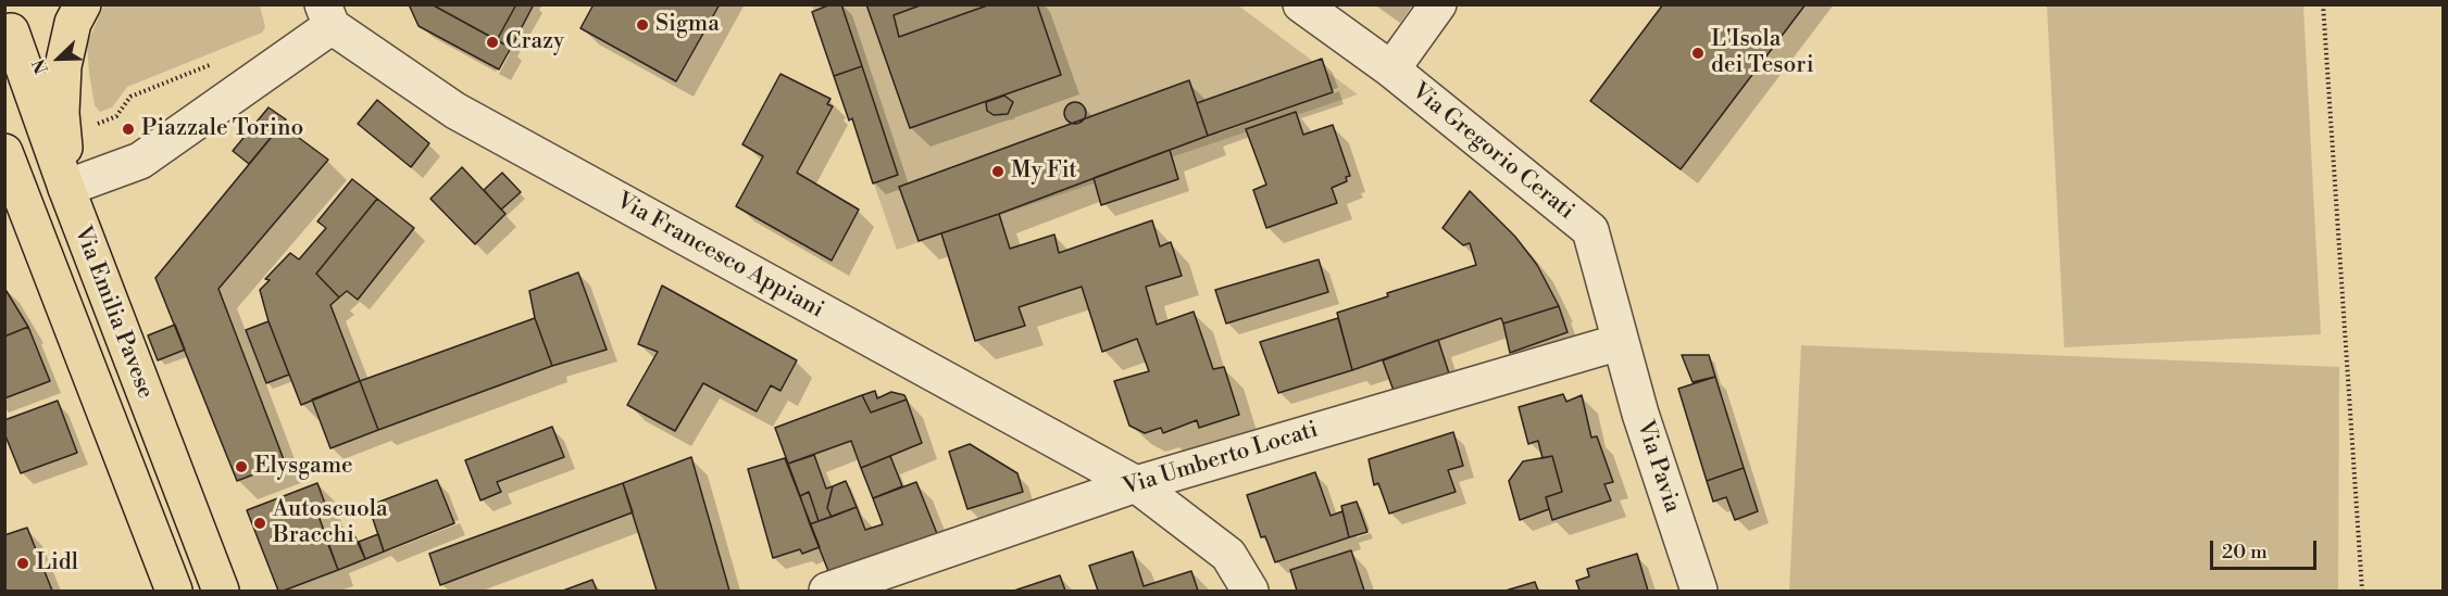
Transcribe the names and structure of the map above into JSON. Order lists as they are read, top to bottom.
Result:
{
  "streets": {
    "main road": ["Via Emilia Pavese"],
    "street": [
      "Via Gregorio Cerati",
      "Via Francesco Appiani",
      "Via Umberto Locati",
      "Via Pavia"
    ]
  },
  "crossings": [
    ["Via Gregorio Cerati", "Via Umberto Locati"],
    ["Via Gregorio Cerati", "Via Pavia"],
    ["Via Francesco Appiani", "Via Umberto Locati"],
    ["Via Umberto Locati", "Via Pavia"]
  ],
  "places": [
    "Sigma",
    "Crazy",
    "L'Isola dei Tesori",
    "Piazzale Torino",
    "My Fit",
    "Elysgame",
    "Autoscuola Bracchi",
    "Lidl"
  ],
  "scale_bar": "20 m",
  "north": "bottom left"
}
